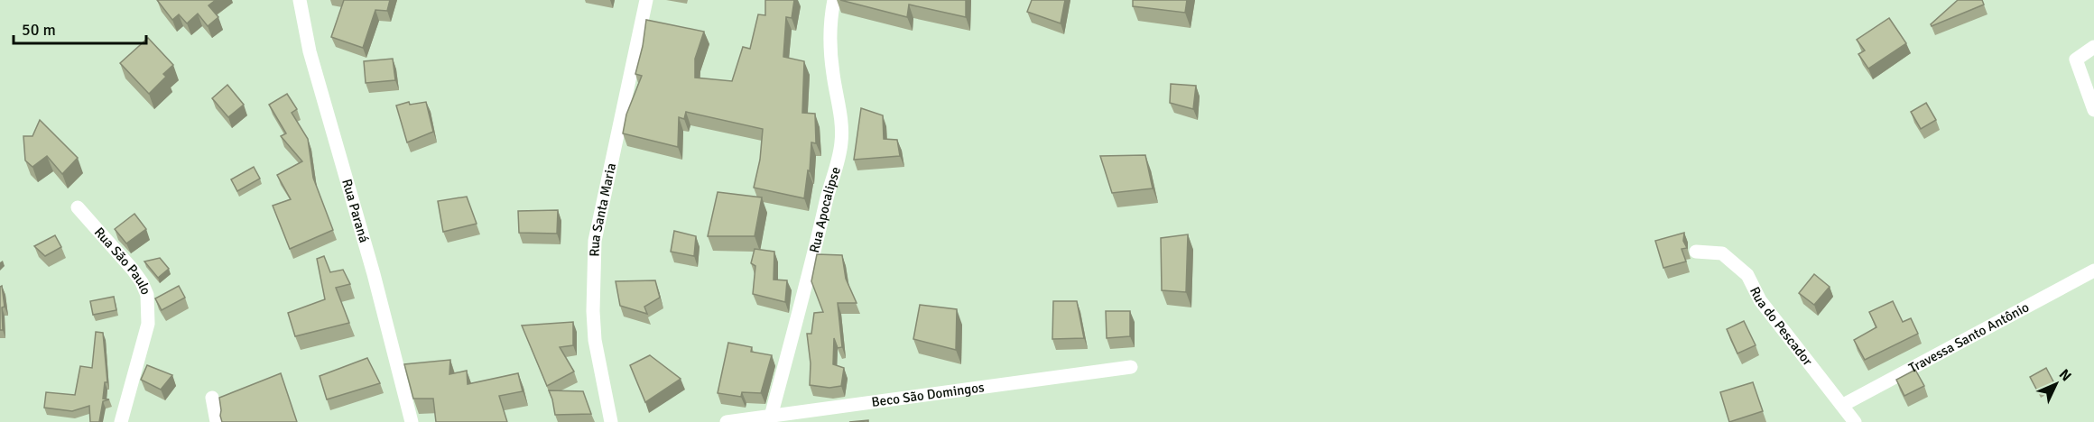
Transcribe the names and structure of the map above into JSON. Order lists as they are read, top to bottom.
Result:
{
  "streets": {
    "street": [
      "Rua Santa Maria",
      "Rua Apocalipse",
      "Rua Paraná",
      "Rua São Paulo",
      "Rua do Pescador",
      "Travessa Santo Antônio",
      "Beco São Domingos"
    ]
  },
  "crossings": [
    ["Rua Apocalipse", "Beco São Domingos"],
    ["Rua do Pescador", "Travessa Santo Antônio"]
  ],
  "scale_bar": "50 m",
  "north": "top right"
}
